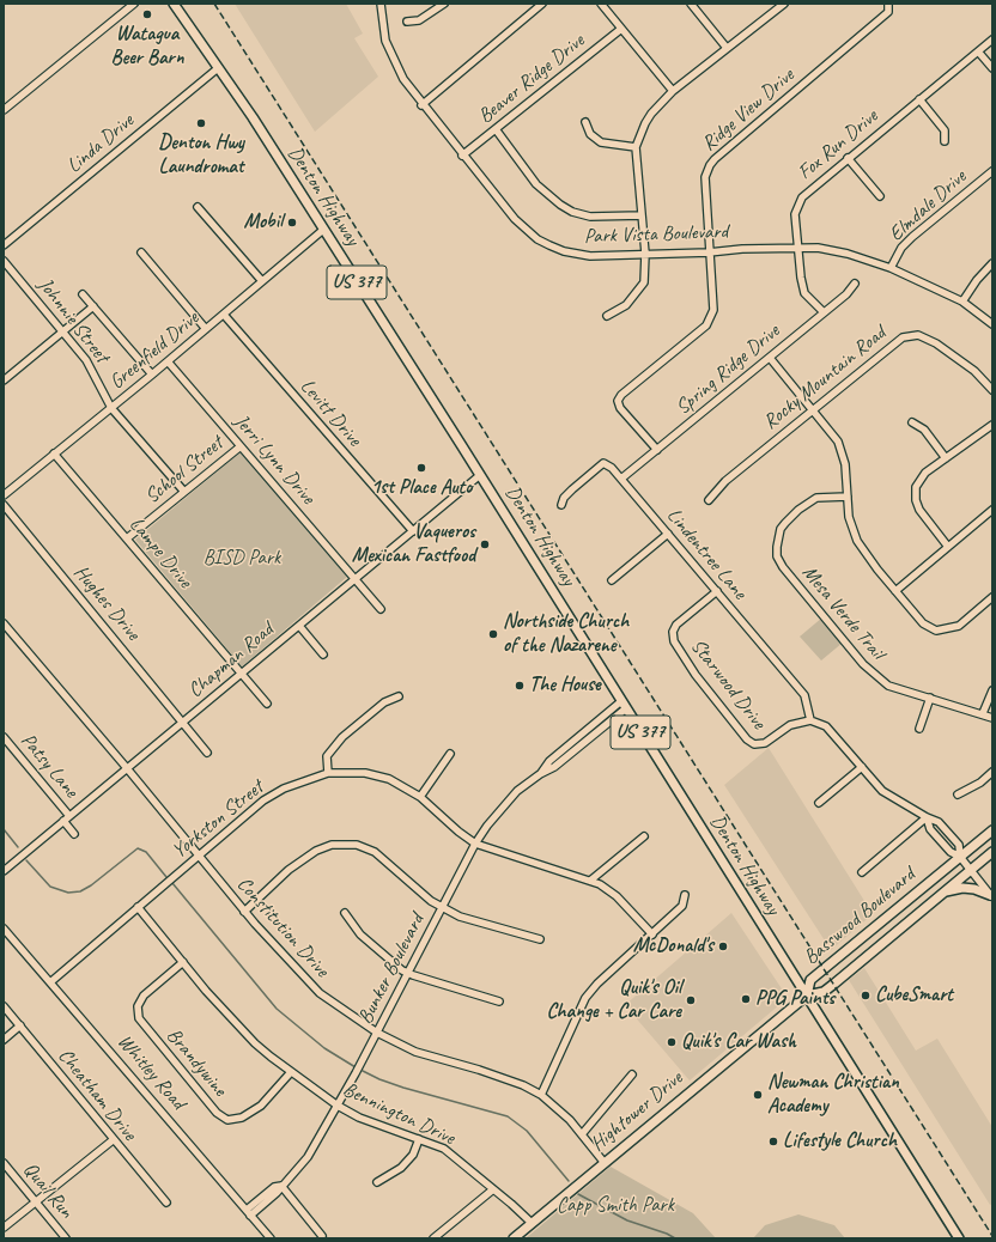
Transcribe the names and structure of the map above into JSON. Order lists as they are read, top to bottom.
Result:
{
  "streets": {
    "main road": [
      "Denton Highway",
      "US 377",
      "Basswood Boulevard",
      "Hightower Drive"
    ],
    "street": [
      "Beaver Ridge Drive",
      "Ridge View Drive",
      "Linda Drive",
      "Fox Run Drive",
      "Elmdale Drive",
      "Park Vista Boulevard",
      "Johnnie Street",
      "Greenfield Drive",
      "Spring Ridge Drive",
      "Rocky Mountain Road",
      "Levitt Drive",
      "Jerri Lynn Drive",
      "School Street",
      "Lampe Drive",
      "Lindentree Lane",
      "Hughes Drive",
      "Mesa Verde Trail",
      "Chapman Road",
      "Starwood Drive",
      "Patsy Lane",
      "Yorkston Street",
      "Constitution Drive",
      "Bunker Boulevard",
      "Brandywine",
      "Whitley Road",
      "Cheatham Drive",
      "Bennington Drive",
      "Quail Run"
    ]
  },
  "crossings": [
    ["Beaver Ridge Drive", "Park Vista Boulevard"],
    ["Ridge View Drive", "Park Vista Boulevard"],
    ["Ridge View Drive", "Spring Ridge Drive"],
    ["Linda Drive", "Denton Highway"],
    ["Fox Run Drive", "Park Vista Boulevard"],
    ["Fox Run Drive", "Spring Ridge Drive"],
    ["Denton Highway", "Greenfield Drive"],
    ["Denton Highway", "Chapman Road"],
    ["Denton Highway", "Basswood Boulevard"],
    ["Denton Highway", "Bunker Boulevard"],
    ["Denton Highway", "Hightower Drive"],
    ["Elmdale Drive", "Park Vista Boulevard"],
    ["Johnnie Street", "Greenfield Drive"],
    ["Johnnie Street", "School Street"],
    ["Greenfield Drive", "Levitt Drive"],
    ["Greenfield Drive", "Jerri Lynn Drive"],
    ["Greenfield Drive", "Lampe Drive"],
    ["Spring Ridge Drive", "Lindentree Lane"],
    ["Levitt Drive", "Chapman Road"],
    ["Jerri Lynn Drive", "School Street"],
    ["Jerri Lynn Drive", "Chapman Road"],
    ["School Street", "Lampe Drive"],
    ["Lampe Drive", "Chapman Road"],
    ["Lindentree Lane", "Starwood Drive"],
    ["Hughes Drive", "Chapman Road"],
    ["Chapman Road", "Patsy Lane"],
    ["Chapman Road", "Constitution Drive"],
    ["Yorkston Street", "Constitution Drive"],
    ["Yorkston Street", "Bunker Boulevard"],
    ["Yorkston Street", "Whitley Road"],
    ["Yorkston Street", "Bennington Drive"],
    ["Basswood Boulevard", "Hightower Drive"],
    ["Constitution Drive", "Bunker Boulevard"],
    ["Constitution Drive", "Hightower Drive"],
    ["Bunker Boulevard", "Whitley Road"],
    ["Bunker Boulevard", "Bennington Drive"],
    ["Brandywine", "Bennington Drive"],
    ["Hightower Drive", "Bennington Drive"]
  ],
  "parks": ["BISD Park", "Capp Smith Park"],
  "places": [
    "Watagua Beer Barn",
    "Denton Hwy Laundromat",
    "Mobil",
    "1st Place Auto",
    "Vaqueros Mexican Fastfood",
    "Northside Church of the Nazarene",
    "The House",
    "McDonald's",
    "CubeSmart",
    "PPG Paints",
    "Quik's Oil Change + Car Care",
    "Quik's Car Wash",
    "Newman Christian Academy",
    "Lifestyle Church"
  ]
}
